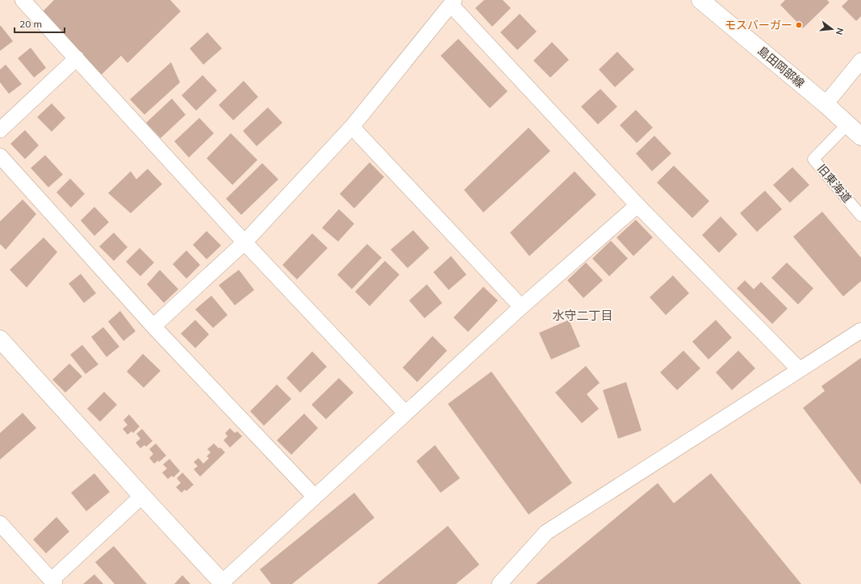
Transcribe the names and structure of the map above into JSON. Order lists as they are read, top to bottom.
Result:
{
  "streets": {
    "street": ["島田岡部線", "旧東海道"]
  },
  "crossings": [
    ["島田岡部線", "旧東海道"]
  ],
  "districts": ["水守二丁目"],
  "places": ["モスバーガー"],
  "scale_bar": "20 m",
  "north": "right"
}
